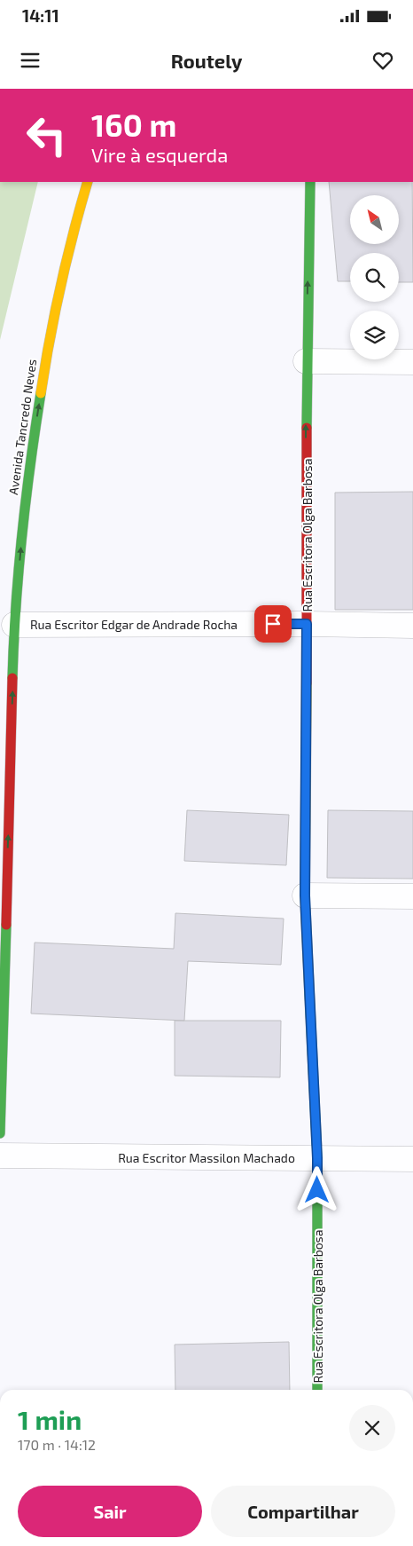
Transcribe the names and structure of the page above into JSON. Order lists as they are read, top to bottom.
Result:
{
  "streets": {
    "street": [
      "Avenida Tancredo Neves",
      "Rua Escritora Olga Barbosa",
      "Rua Escritor Edgar de Andrade Rocha",
      "Rua Escritor Massilon Machado"
    ]
  },
  "crossings": [
    ["Avenida Tancredo Neves", "Rua Escritor Edgar de Andrade Rocha"],
    ["Rua Escritora Olga Barbosa", "Rua Escritor Edgar de Andrade Rocha"],
    ["Rua Escritora Olga Barbosa", "Rua Escritor Massilon Machado"]
  ],
  "one_way": ["Avenida Tancredo Neves", "Rua Escritora Olga Barbosa"],
  "north": "top left",
  "page": {
    "status": "14:11",
    "header": "Routely",
    "turn": ["160 m", "Vire à esquerda"],
    "heading": ["1 min", "170 m · 14:12"],
    "buttons": ["Sair", "Compartilhar"]
  }
}
